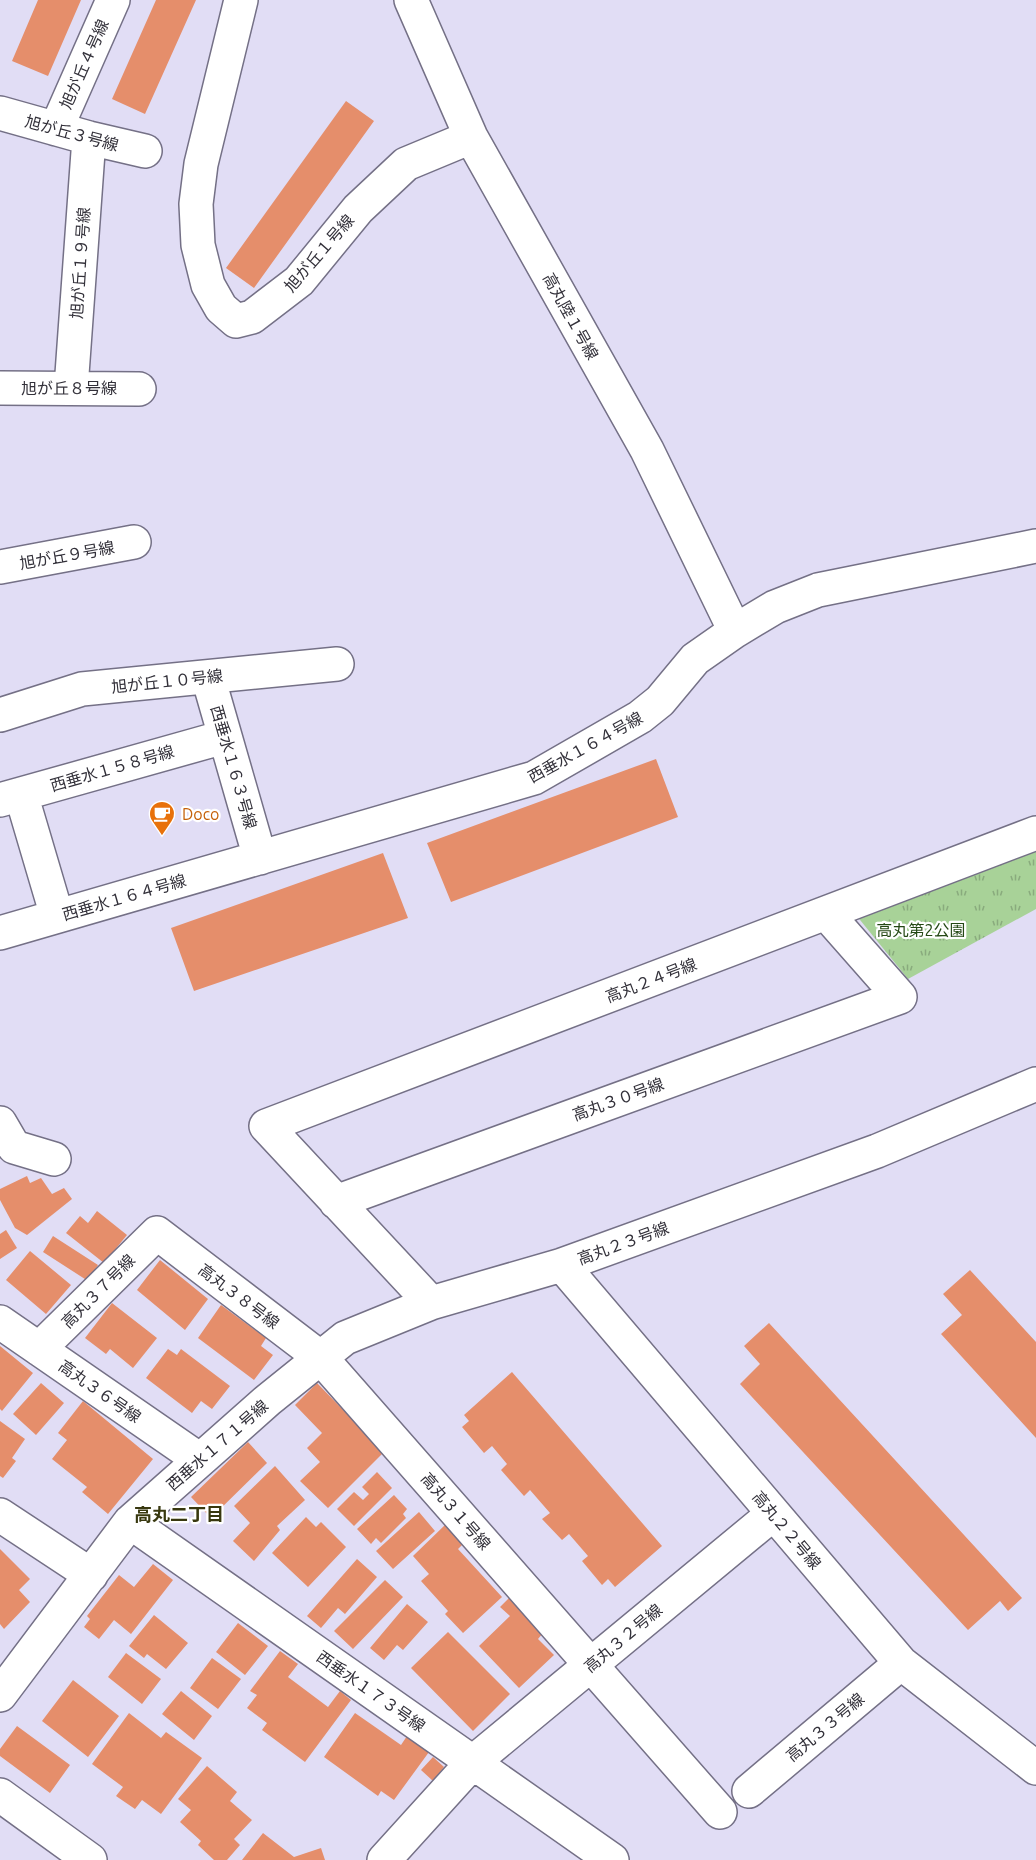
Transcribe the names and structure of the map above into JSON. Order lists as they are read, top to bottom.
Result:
{
  "streets": {
    "street": [
      "旭が丘４号線",
      "旭が丘３号線",
      "旭が丘１号線",
      "旭が丘１９号線",
      "高丸陸１号線",
      "旭が丘８号線",
      "旭が丘９号線",
      "旭が丘１０号線",
      "西垂水１６４号線",
      "西垂水１６３号線",
      "西垂水１５８号線",
      "高丸２４号線",
      "高丸３０号線",
      "高丸２３号線",
      "高丸３７号線",
      "高丸３８号線",
      "高丸３６号線",
      "西垂水１７１号線",
      "高丸３１号線",
      "高丸２２号線",
      "高丸３２号線",
      "西垂水１７３号線",
      "高丸３３号線"
    ]
  },
  "crossings": [
    ["旭が丘４号線", "旭が丘３号線"],
    ["旭が丘３号線", "旭が丘１９号線"],
    ["旭が丘１号線", "高丸陸１号線"],
    ["旭が丘１９号線", "旭が丘８号線"],
    ["高丸陸１号線", "西垂水１６４号線"],
    ["旭が丘１０号線", "西垂水１６３号線"],
    ["西垂水１６４号線", "西垂水１６３号線"],
    ["西垂水１６３号線", "西垂水１５８号線"],
    ["高丸２４号線", "高丸３０号線"],
    ["高丸２３号線", "西垂水１７１号線"],
    ["高丸２３号線", "高丸２２号線"],
    ["高丸３７号線", "高丸３８号線"],
    ["高丸３７号線", "高丸３６号線"],
    ["高丸３８号線", "西垂水１７１号線"],
    ["高丸３８号線", "高丸３１号線"],
    ["高丸３６号線", "西垂水１７１号線"],
    ["西垂水１７１号線", "高丸３１号線"],
    ["西垂水１７１号線", "西垂水１７３号線"],
    ["高丸３１号線", "高丸３２号線"],
    ["高丸２２号線", "高丸３２号線"],
    ["高丸２２号線", "高丸３３号線"],
    ["高丸３２号線", "西垂水１７３号線"]
  ],
  "districts": ["高丸二丁目"],
  "parks": ["高丸第2公園"],
  "places": {
    "cafe": ["Doco"]
  }
}
